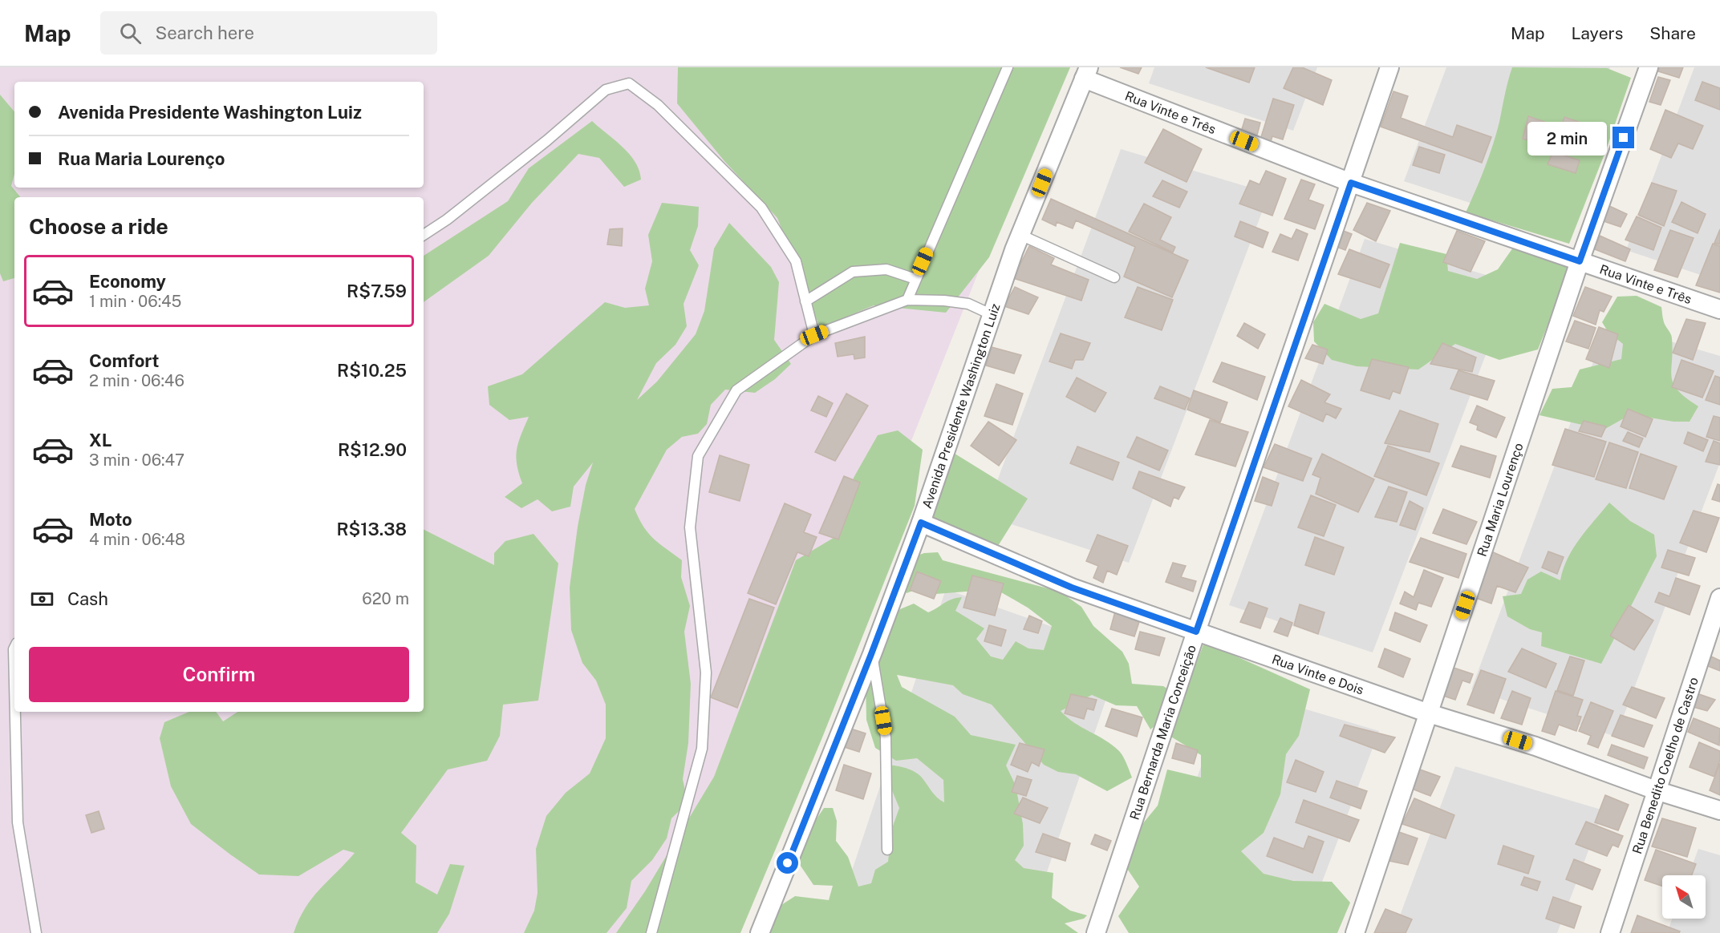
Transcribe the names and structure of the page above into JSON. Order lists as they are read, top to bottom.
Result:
{
  "streets": {
    "street": [
      "Rua Vinte e Três",
      "Avenida Presidente Washington Luiz",
      "Rua Maria Lourenço",
      "Rua Vinte e Dois",
      "Rua Bernarda Maria Conceição",
      "Rua Benedito Coelho de Castro"
    ]
  },
  "crossings": [
    ["Rua Vinte e Três", "Avenida Presidente Washington Luiz"],
    ["Rua Vinte e Três", "Rua Maria Lourenço"],
    ["Rua Vinte e Três", "Rua Bernarda Maria Conceição"],
    ["Avenida Presidente Washington Luiz", "Rua Vinte e Dois"],
    ["Rua Maria Lourenço", "Rua Vinte e Dois"],
    ["Rua Vinte e Dois", "Rua Bernarda Maria Conceição"],
    ["Rua Vinte e Dois", "Rua Benedito Coelho de Castro"]
  ],
  "north": "top left",
  "page": {
    "header": "Map",
    "search": "Search here",
    "nav": ["Map", "Layers", "Share"],
    "banner": ["Avenida Presidente Washington Luiz", "Rua Maria Lourenço"],
    "bubble": "2 min",
    "heading": "Choose a ride",
    "list": [
      {
        "name": "Economy",
        "note": "1 min · 06:45",
        "value": "R$7.59"
      },
      {
        "name": "Comfort",
        "note": "2 min · 06:46",
        "value": "R$10.25"
      },
      {
        "name": "XL",
        "note": "3 min · 06:47",
        "value": "R$12.90"
      },
      {
        "name": "Moto",
        "note": "4 min · 06:48",
        "value": "R$13.38"
      }
    ],
    "pay": ["Cash", "620 m"],
    "buttons": "Confirm"
  }
}
